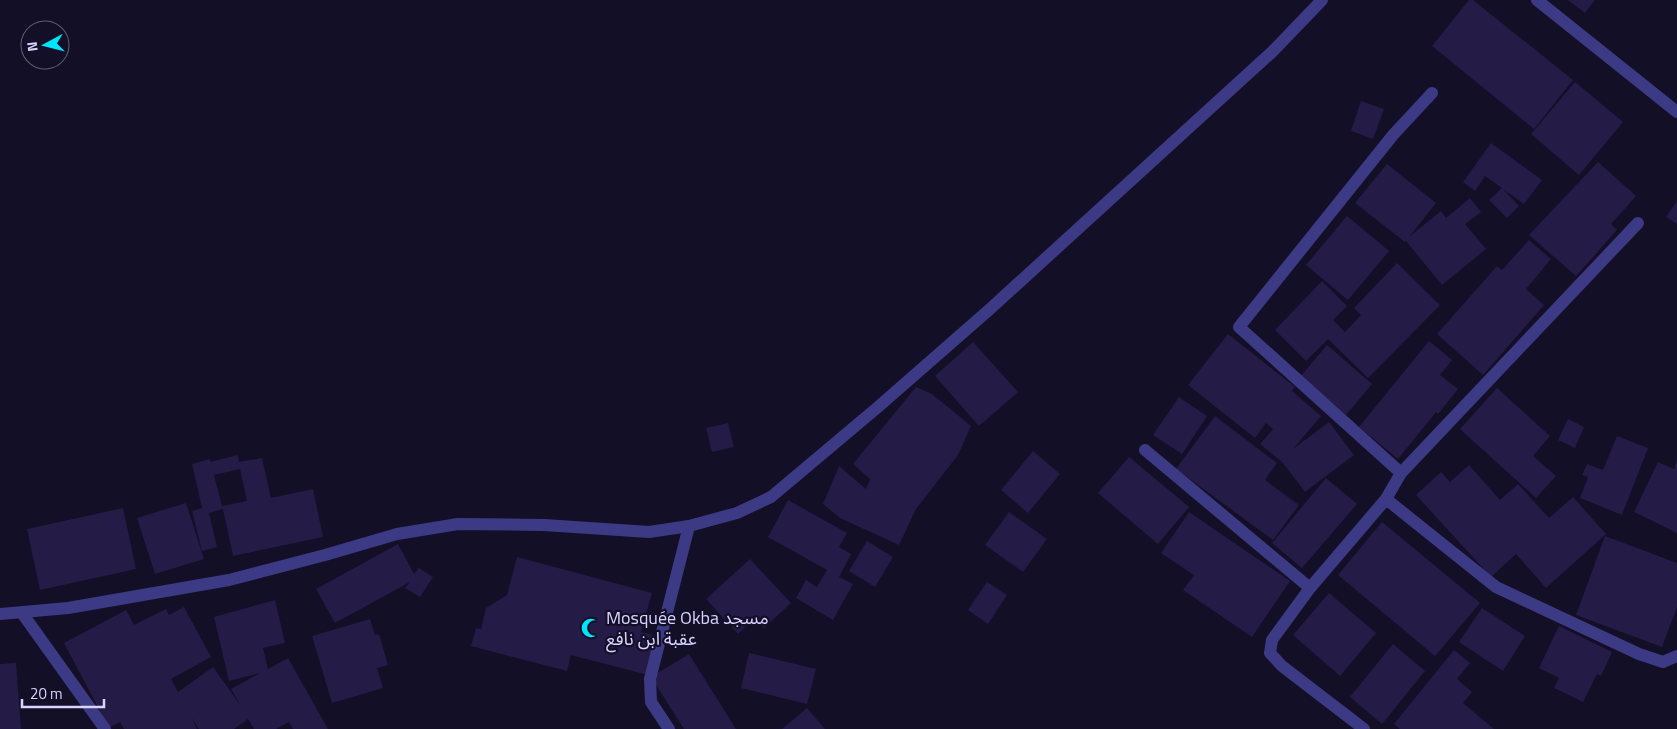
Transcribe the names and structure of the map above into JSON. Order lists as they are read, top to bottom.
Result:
{
  "places": {
    "mosque": ["Mosquée Okba مسجد عقبة ابن نافع"]
  },
  "scale_bar": "20 m",
  "north": "left"
}
